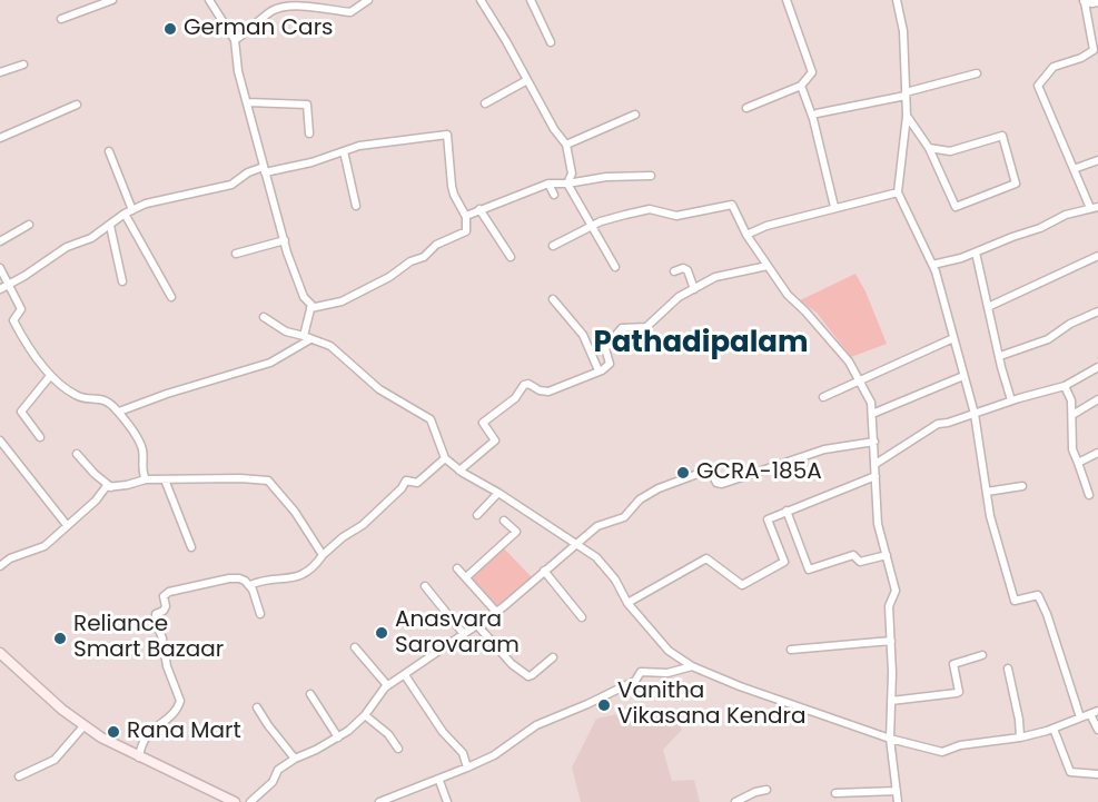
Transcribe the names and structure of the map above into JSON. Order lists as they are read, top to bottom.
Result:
{
  "districts": ["Pathadipalam"],
  "places": [
    "German Cars",
    "GCRA-185A",
    "Anasvara Sarovaram",
    "Reliance Smart Bazaar",
    "Vanitha Vikasana Kendra",
    "Rana Mart"
  ]
}
